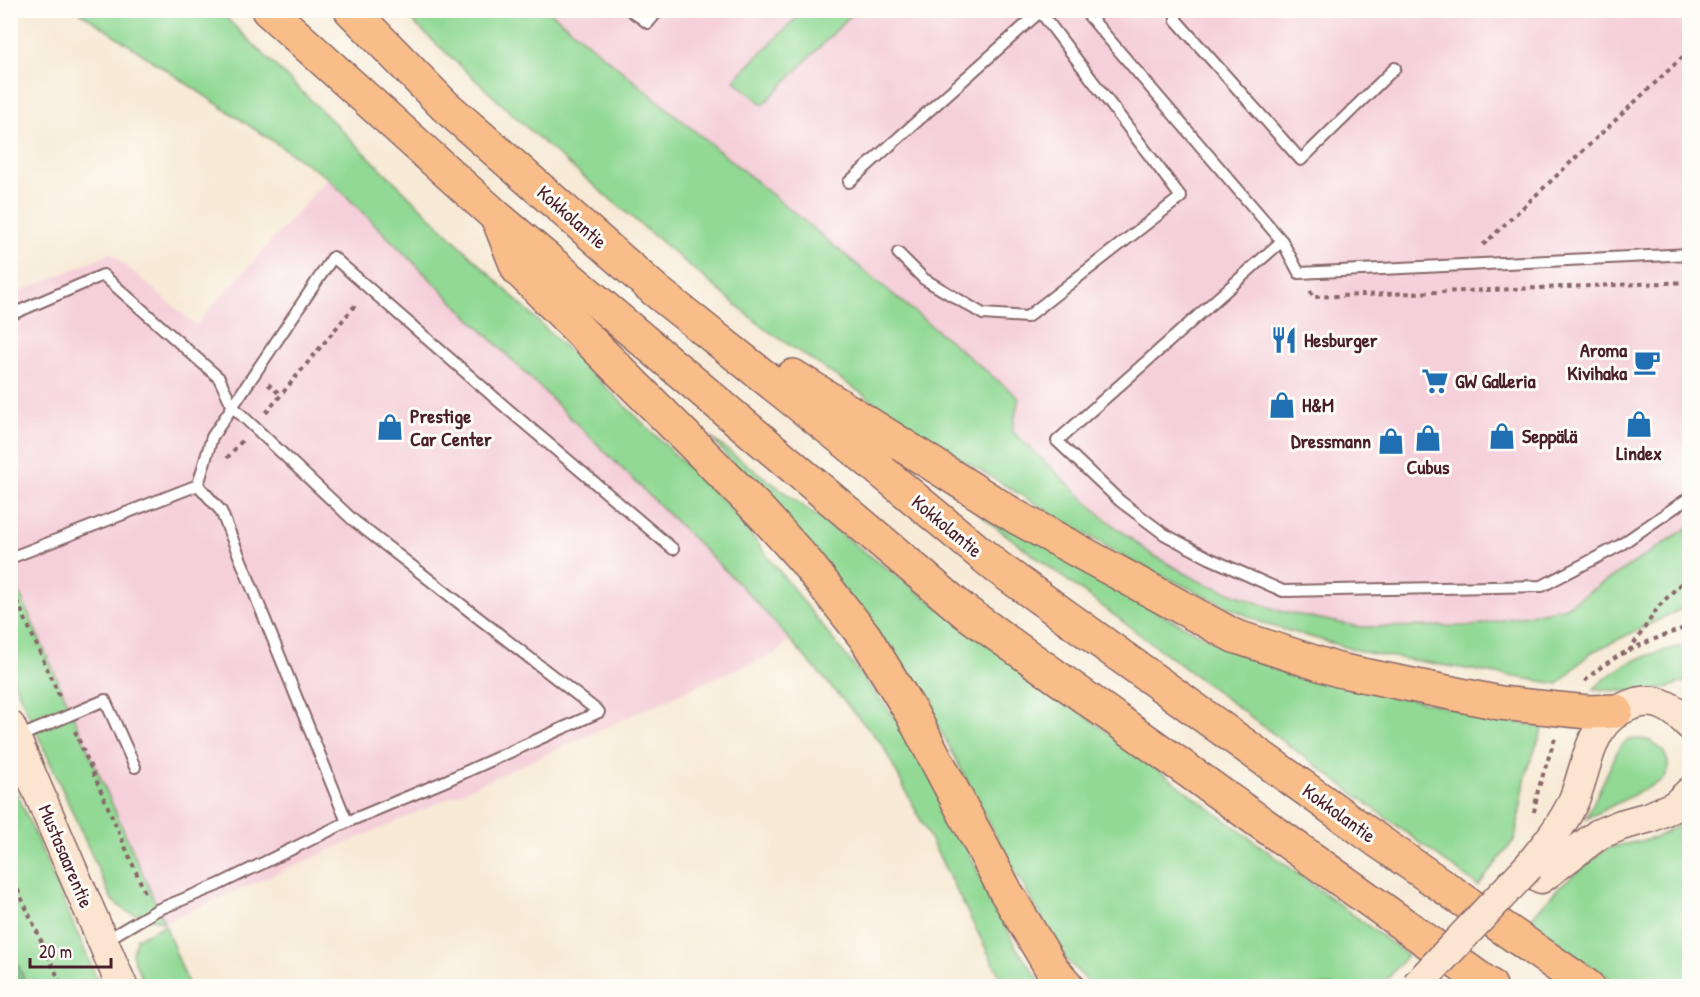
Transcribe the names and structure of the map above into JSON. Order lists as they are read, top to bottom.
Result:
{
  "streets": {
    "highway": ["Kokkolantie"],
    "main road": ["Mustasaarentie"]
  },
  "places": {
    "restaurant": ["Hesburger"],
    "cafe": ["Aroma Kivihaka"],
    "supermarket": ["GW Galleria"],
    "shop": [
      "H&M",
      "Lindex",
      "Prestige Car Center",
      "Seppälä",
      "Cubus",
      "Dressmann"
    ]
  },
  "scale_bar": "20 m"
}
